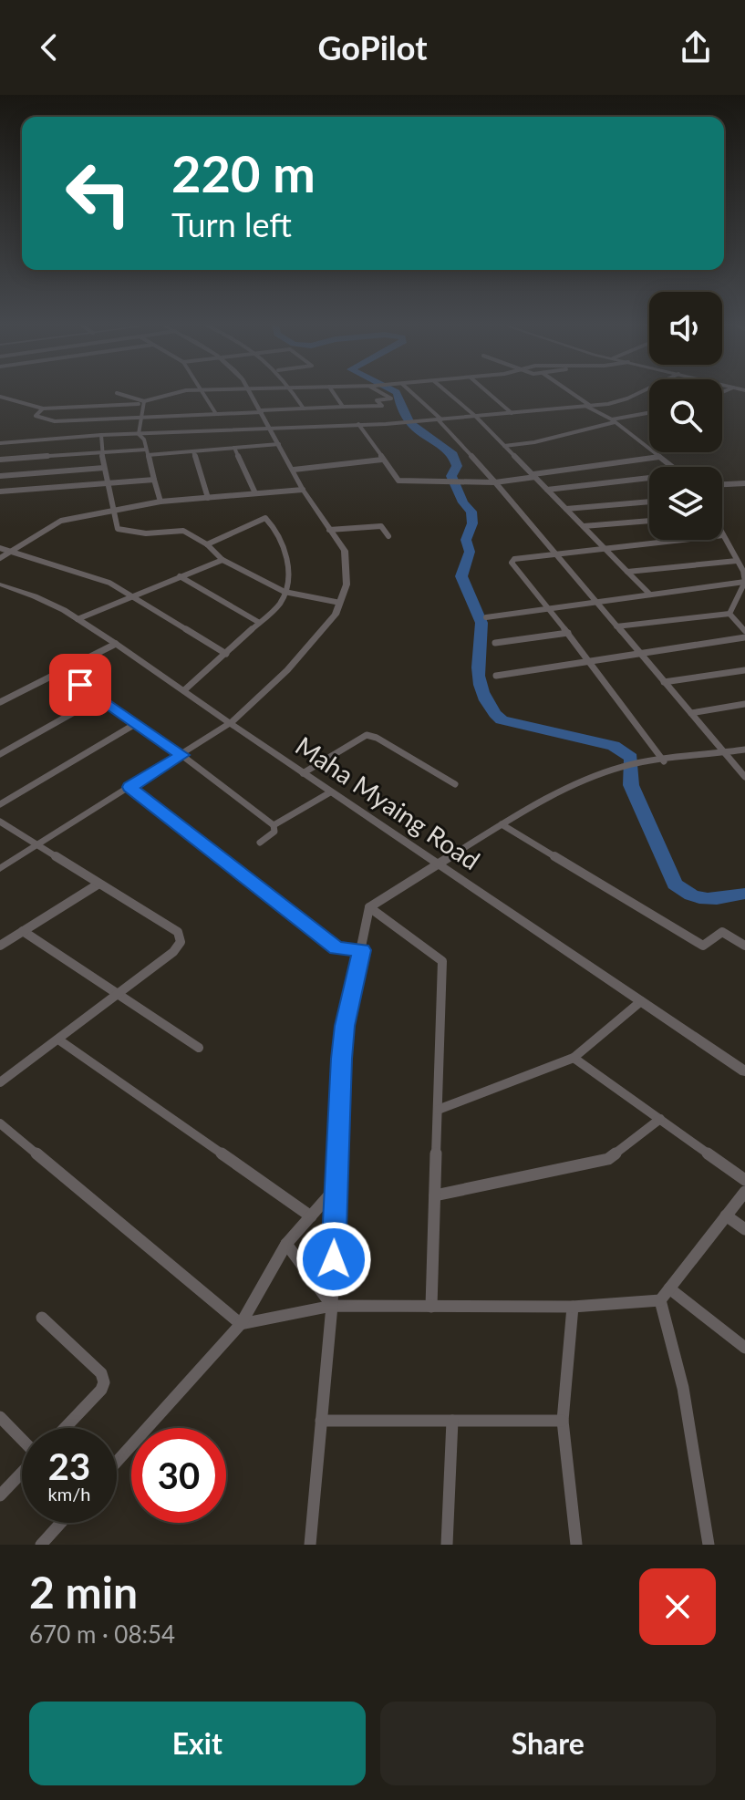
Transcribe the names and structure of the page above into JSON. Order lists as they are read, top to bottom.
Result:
{
  "streets": {
    "street": ["Maha Myaing Road"]
  },
  "page": {
    "header": "GoPilot",
    "turn": ["220 m", "Turn left"],
    "speed": "23 km/h",
    "limit": "30",
    "heading": ["2 min", "670 m · 08:54"],
    "buttons": ["Exit", "Share"]
  }
}
